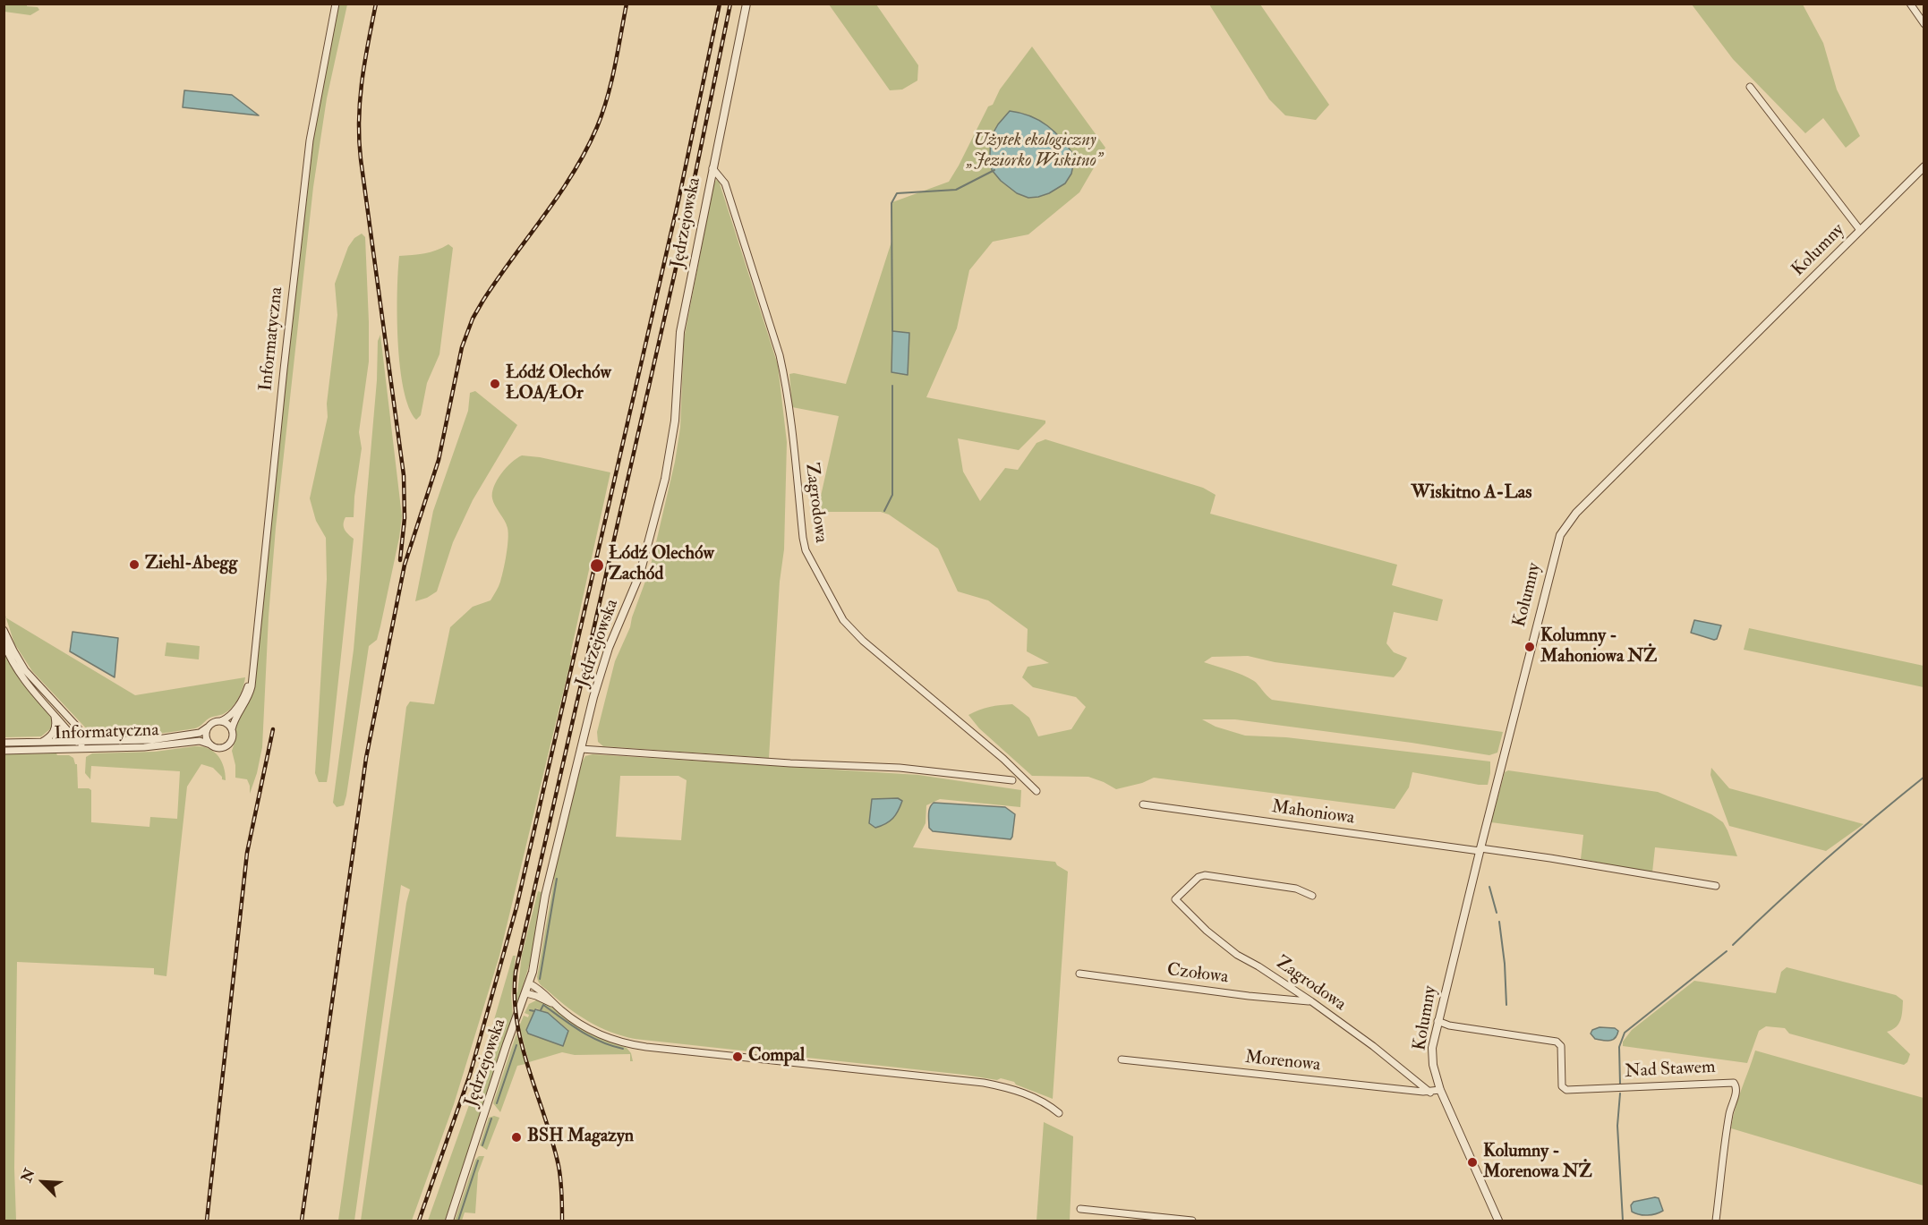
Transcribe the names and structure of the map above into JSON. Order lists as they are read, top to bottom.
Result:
{
  "streets": {
    "street": [
      "Jędrzejowska",
      "Kolumny",
      "Informatyczna",
      "Zagrodowa",
      "Mahoniowa",
      "Czołowa",
      "Morenowa",
      "Nad Stawem"
    ]
  },
  "crossings": [
    ["Jędrzejowska", "Zagrodowa"],
    ["Kolumny", "Mahoniowa"],
    ["Kolumny", "Morenowa"],
    ["Kolumny", "Nad Stawem"],
    ["Zagrodowa", "Czołowa"],
    ["Zagrodowa", "Morenowa"]
  ],
  "districts": ["Wiskitno A-Las"],
  "parks": ["Użytek ekologiczny „Jeziorko Wiskitno”"],
  "places": [
    "Łódź Olechów ŁOA/ŁOr",
    "Ziehl-Abegg",
    "Łódź Olechów Zachód",
    "Kolumny - Mahoniowa NŻ",
    "Compal",
    "BSH Magazyn",
    "Kolumny - Morenowa NŻ"
  ],
  "north": "top left"
}
